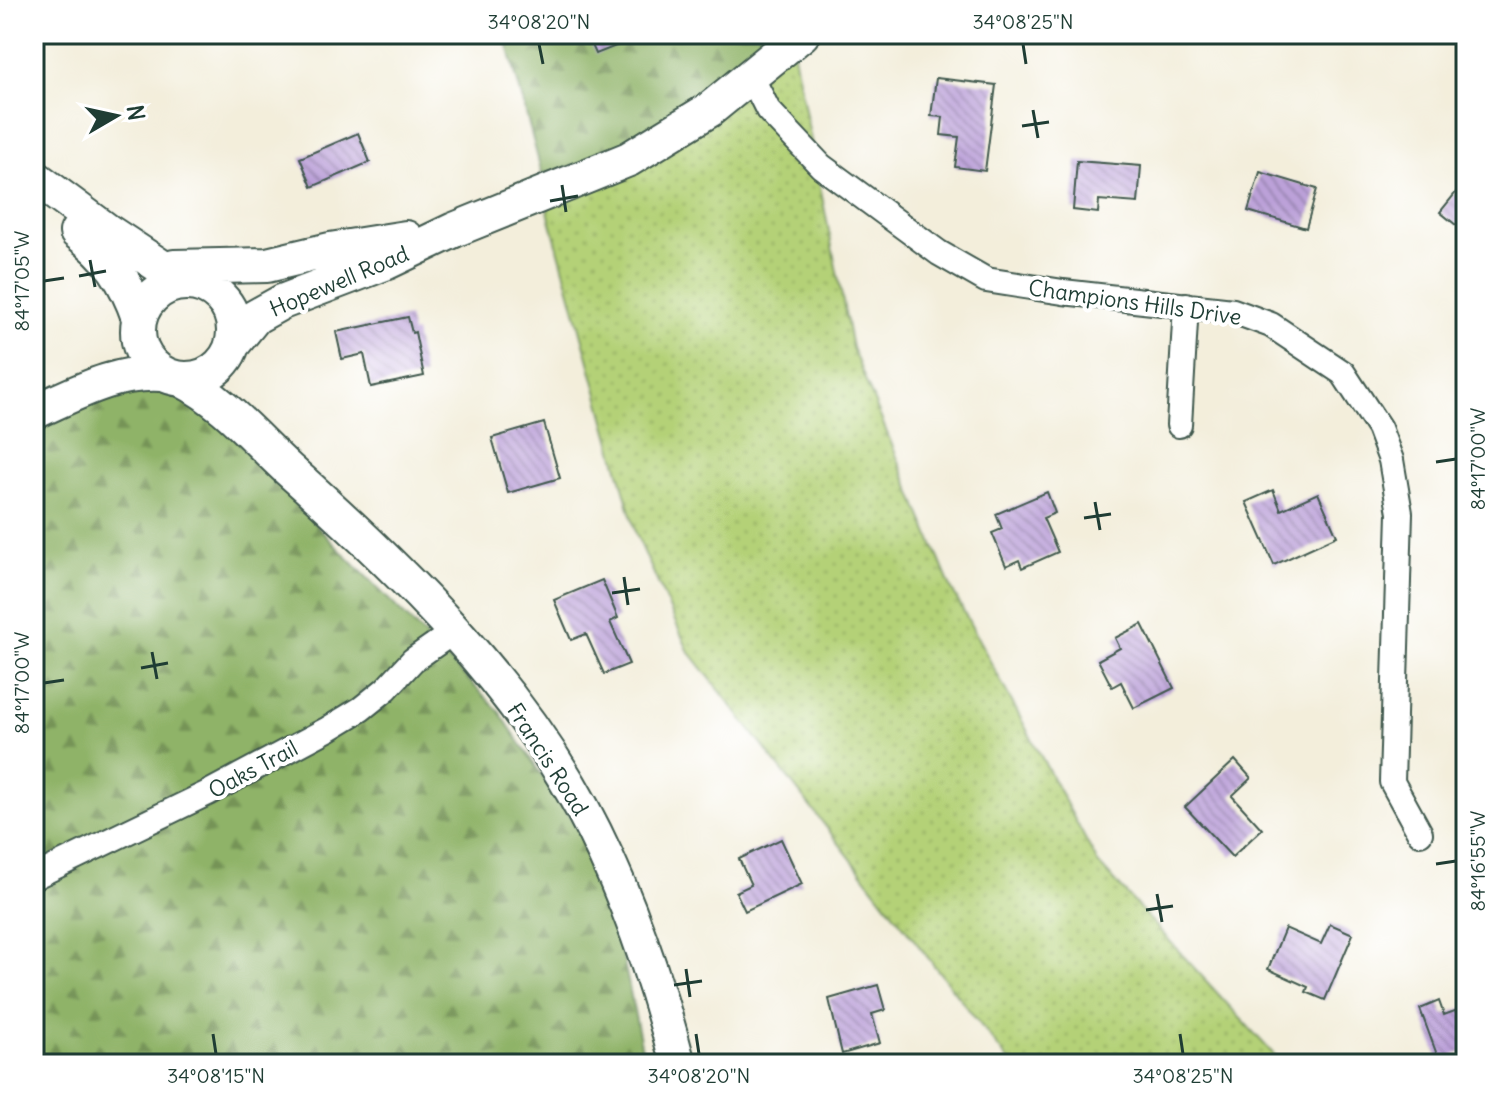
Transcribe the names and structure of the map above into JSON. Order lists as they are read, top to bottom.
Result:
{
  "streets": {
    "street": [
      "Hopewell Road",
      "Champions Hills Drive",
      "Francis Road",
      "Oaks Trail"
    ]
  },
  "crossings": [
    ["Hopewell Road", "Champions Hills Drive"],
    ["Hopewell Road", "Francis Road"],
    ["Francis Road", "Oaks Trail"]
  ],
  "north": "right",
  "coordinates": [
    "34°08'20\"N",
    "34°08'25\"N",
    "84°17'05\"W",
    "84°17'00\"W",
    "84°16'55\"W",
    "34°08'15\"N"
  ]
}
